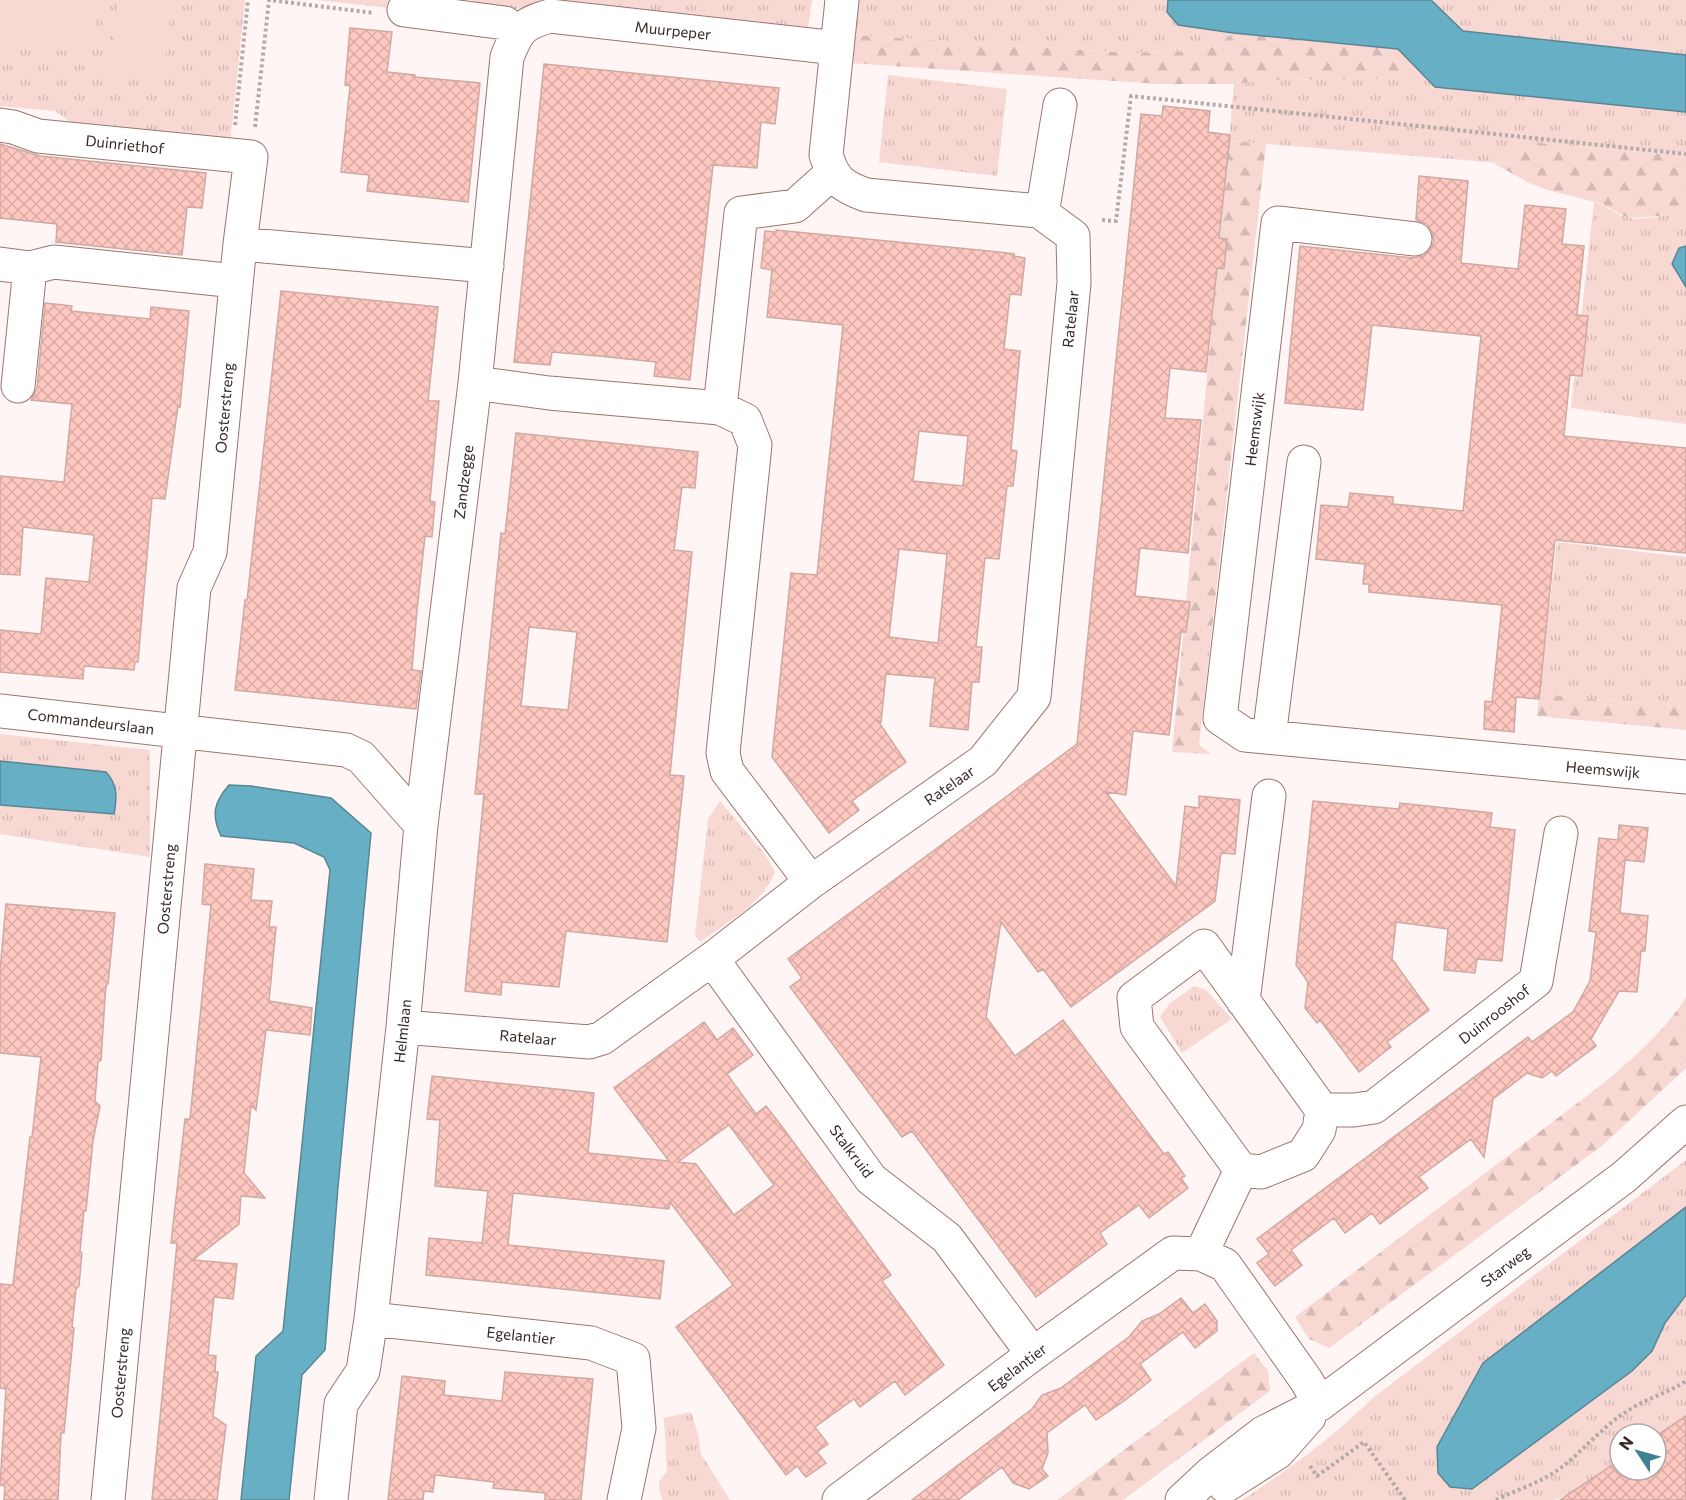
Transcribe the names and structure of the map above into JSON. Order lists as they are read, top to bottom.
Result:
{
  "streets": {
    "street": [
      "Muurpeper",
      "Duinriethof",
      "Ratelaar",
      "Oosterstreng",
      "Heemswijk",
      "Zandzegge",
      "Commandeurslaan",
      "Duinrooshof",
      "Helmlaan",
      "Stalkruid",
      "Starweg",
      "Egelantier"
    ]
  },
  "crossings": [
    ["Duinriethof", "Oosterstreng"],
    ["Ratelaar", "Helmlaan"],
    ["Ratelaar", "Stalkruid"],
    ["Oosterstreng", "Commandeurslaan"],
    ["Zandzegge", "Helmlaan"],
    ["Helmlaan", "Egelantier"],
    ["Stalkruid", "Egelantier"]
  ],
  "north": "top left"
}
